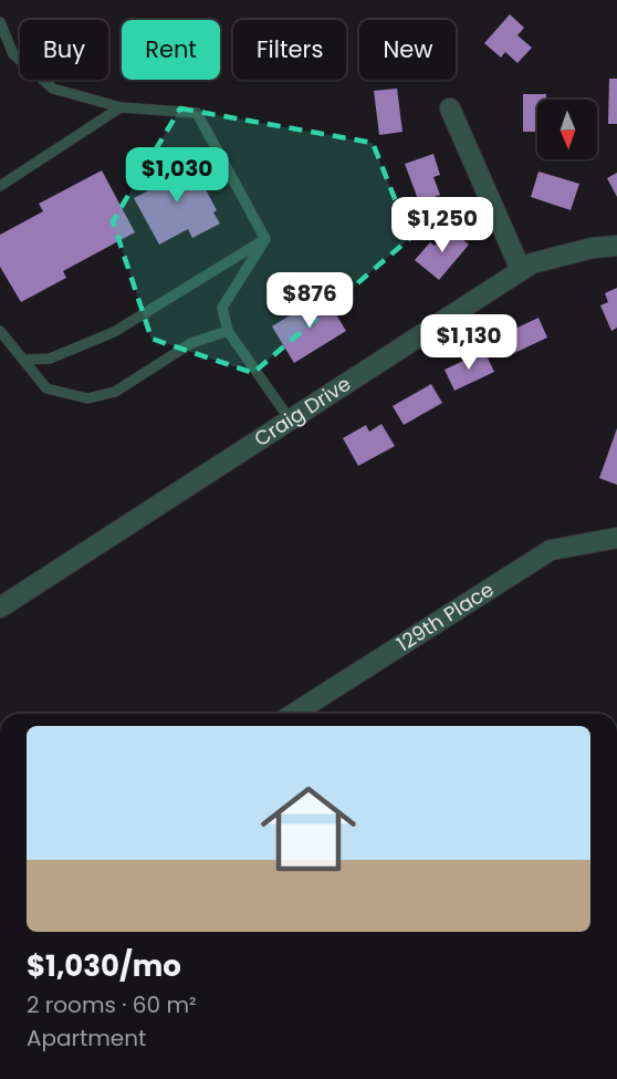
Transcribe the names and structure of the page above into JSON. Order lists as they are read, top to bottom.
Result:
{
  "streets": {
    "street": ["Craig Drive", "129th Place"]
  },
  "north": "bottom",
  "page": {
    "chip": [
      "Buy",
      "Rent",
      "Filters",
      "New"
    ],
    "price": [
      "$1,030",
      "$1,250",
      "$876",
      "$1,130"
    ],
    "list": [
      {
        "name": "$1,030/mo",
        "note": "2 rooms · 60 m² · Apartment"
      }
    ]
  }
}
